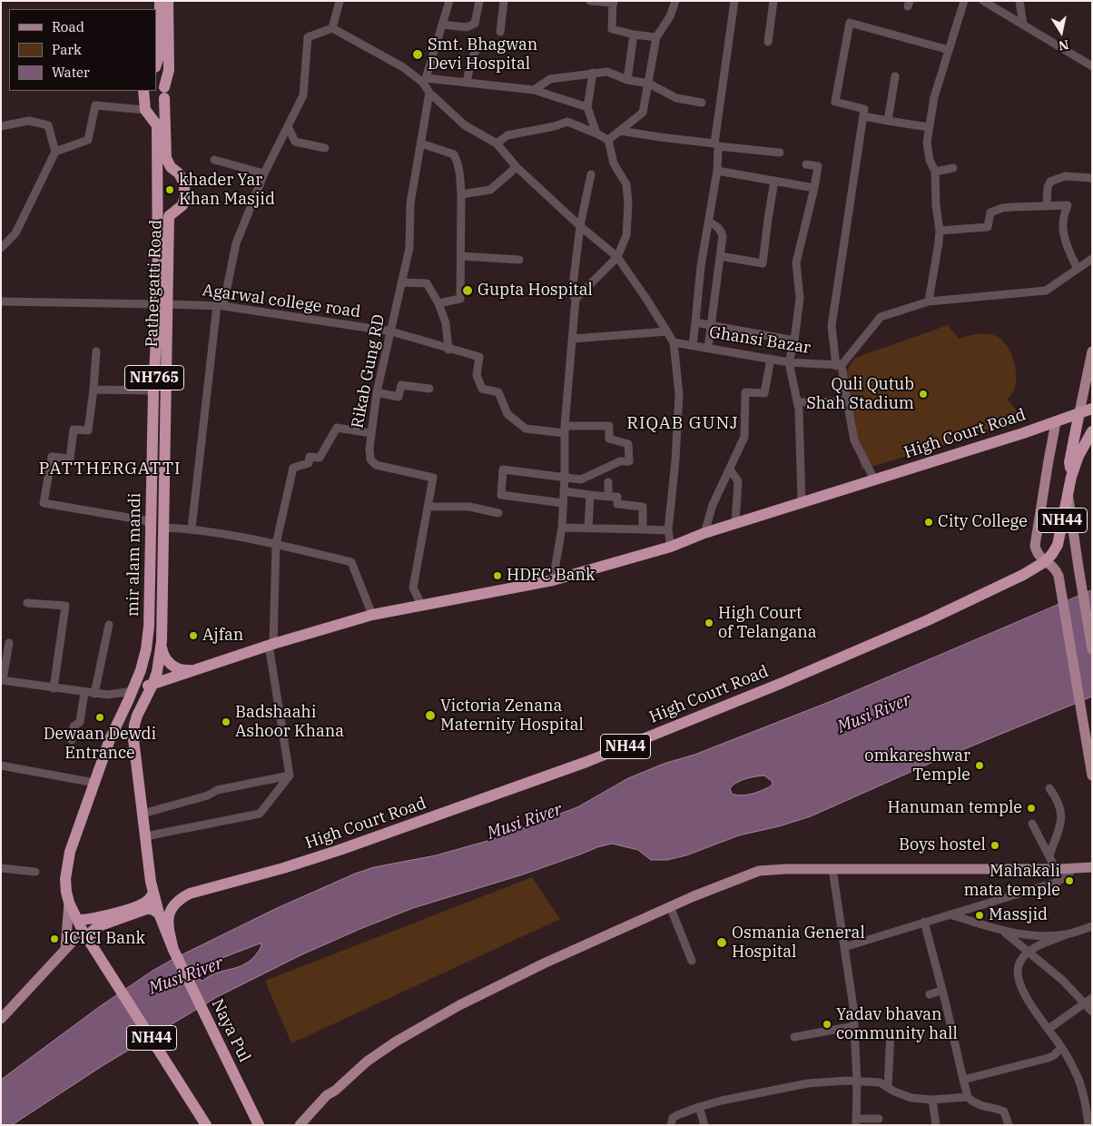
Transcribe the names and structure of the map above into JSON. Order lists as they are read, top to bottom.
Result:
{
  "streets": {
    "highway": [
      "Pathergatti Road",
      "NH765",
      "High Court Road",
      "NH44",
      "mir alam mandi",
      "Naya Pul"
    ],
    "street": ["Agarwal college road", "Ghansi Bazar", "Rikab Gung RD"]
  },
  "crossings": [
    ["Pathergatti Road", "Agarwal college road"],
    ["Pathergatti Road", "mir alam mandi"],
    ["Agarwal college road", "Rikab Gung RD"],
    ["Agarwal college road", "mir alam mandi"],
    ["Rikab Gung RD", "High Court Road"],
    ["High Court Road", "Naya Pul"],
    ["NH44", "mir alam mandi"]
  ],
  "districts": ["RIQAB GUNJ", "PATTHERGATTI"],
  "water": ["Musi River"],
  "places": [
    "Smt. Bhagwan Devi Hospital",
    "khader Yar Khan Masjid",
    "Gupta Hospital",
    "Quli Qutub Shah Stadium",
    "City College",
    "HDFC Bank",
    "High Court of Telangana",
    "Ajfan",
    "Victoria Zenana Maternity Hospital",
    "Dewaan Dewdi Entrance",
    "Badshaahi Ashoor Khana",
    "omkareshwar Temple",
    "Hanuman temple",
    "Boys hostel",
    "Mahakali mata temple",
    "Massjid",
    "ICICI Bank",
    "Osmania General Hospital",
    "Yadav bhavan community hall"
  ],
  "legend": ["Road", "Park", "Water"],
  "north": "bottom"
}
